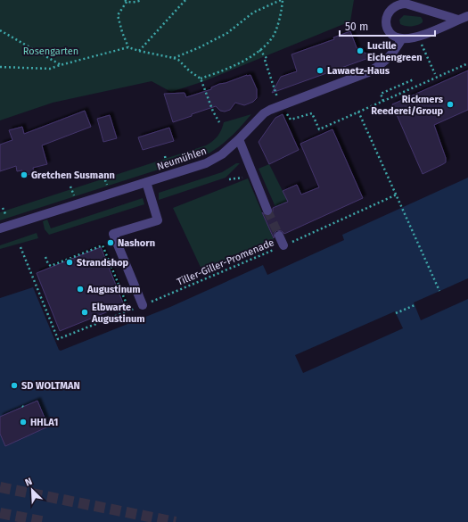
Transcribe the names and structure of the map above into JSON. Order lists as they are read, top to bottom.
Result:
{
  "streets": {
    "street": ["Neumühlen"],
    "path": ["Tiller-Giller-Promenade"]
  },
  "parks": ["Rosengarten"],
  "places": [
    "Lucille Eichengreen",
    "Lawaetz-Haus",
    "Rickmers Reederei/Group",
    "Gretchen Susmann",
    "Nashorn",
    "Strandshop",
    "Augustinum",
    "Elbwarte Augustinum",
    "SD WOLTMAN",
    "HHLA1"
  ],
  "scale_bar": "50 m",
  "north": "top left"
}
